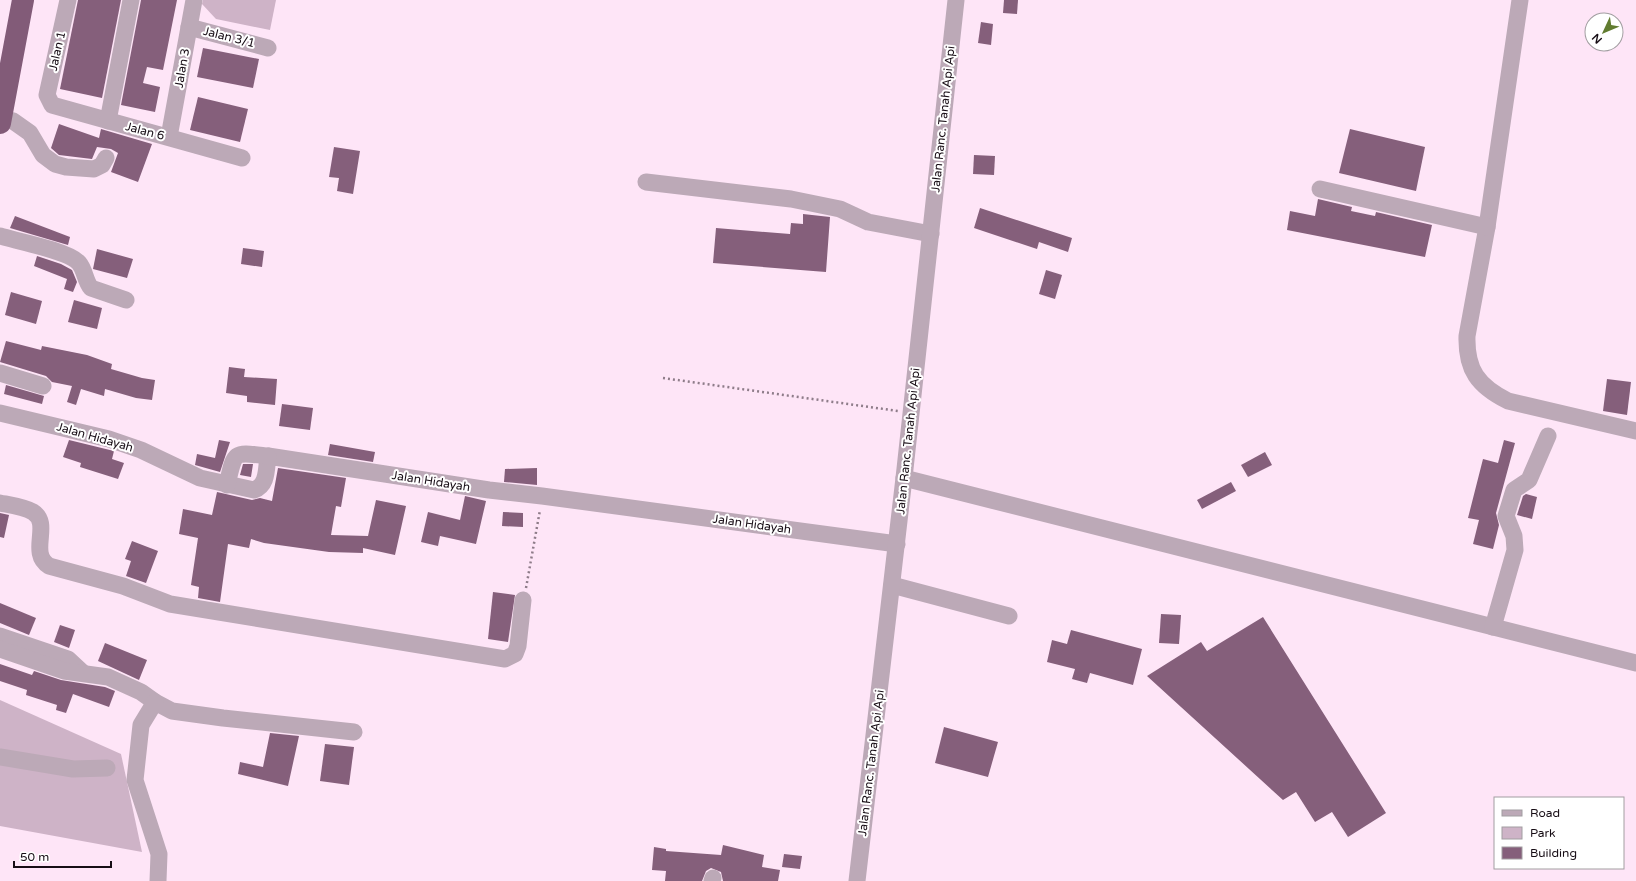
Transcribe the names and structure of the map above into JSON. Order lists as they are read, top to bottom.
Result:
{
  "streets": {
    "street": [
      "Jalan 3/1",
      "Jalan 1",
      "Jalan 3",
      "Jalan Ranc. Tanah Api Api",
      "Jalan 6",
      "Jalan Hidayah"
    ]
  },
  "crossings": [
    ["Jalan 3/1", "Jalan 3"],
    ["Jalan 1", "Jalan 6"],
    ["Jalan 3", "Jalan 6"],
    ["Jalan Ranc. Tanah Api Api", "Jalan Hidayah"]
  ],
  "legend": ["Road", "Park", "Building"],
  "scale_bar": "50 m",
  "north": "bottom left"
}
